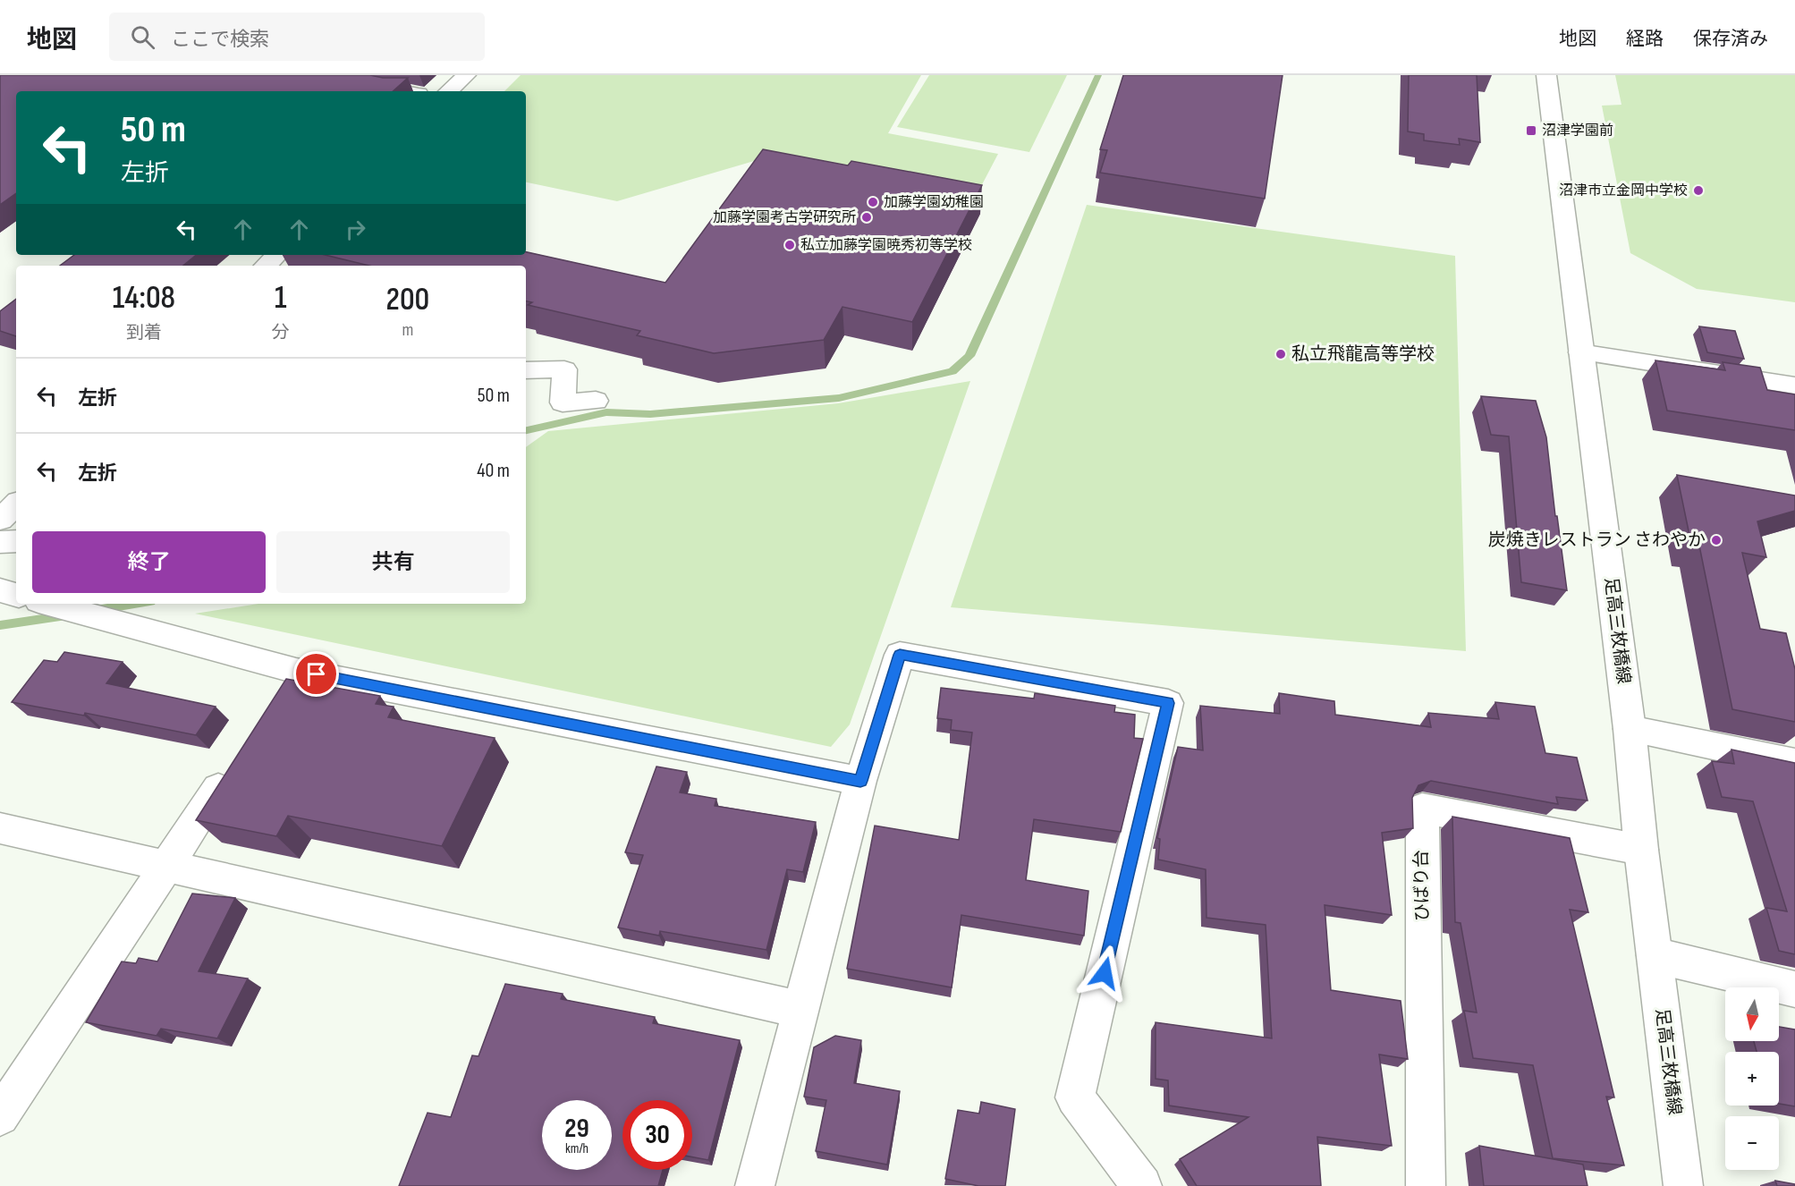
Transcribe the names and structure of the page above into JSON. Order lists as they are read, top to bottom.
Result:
{
  "streets": {
    "street": ["足高三枚橋線", "ひばり台"]
  },
  "crossings": [
    ["足高三枚橋線", "ひばり台"]
  ],
  "places": {
    "transit": ["沼津学園前"],
    "other": [
      "沼津市立金岡中学校",
      "加藤学園幼稚園",
      "加藤学園考古学研究所",
      "私立加藤学園暁秀初等学校",
      "私立飛龍高等学校",
      "炭焼きレストラン さわやか"
    ]
  },
  "north": "bottom",
  "page": {
    "header": "地図",
    "search": "ここで検索",
    "nav": ["地図", "経路", "保存済み"],
    "turn": ["50 m", "左折"],
    "eta": [
      "14:08",
      "到着",
      "1",
      "分",
      "200",
      "m"
    ],
    "list": [
      {
        "name": "左折",
        "value": "50 m"
      },
      {
        "name": "左折",
        "value": "40 m"
      }
    ],
    "buttons": ["終了", "共有"],
    "map_buttons": ["+", "−"],
    "speed": "29 km/h",
    "limit": "30"
  }
}
